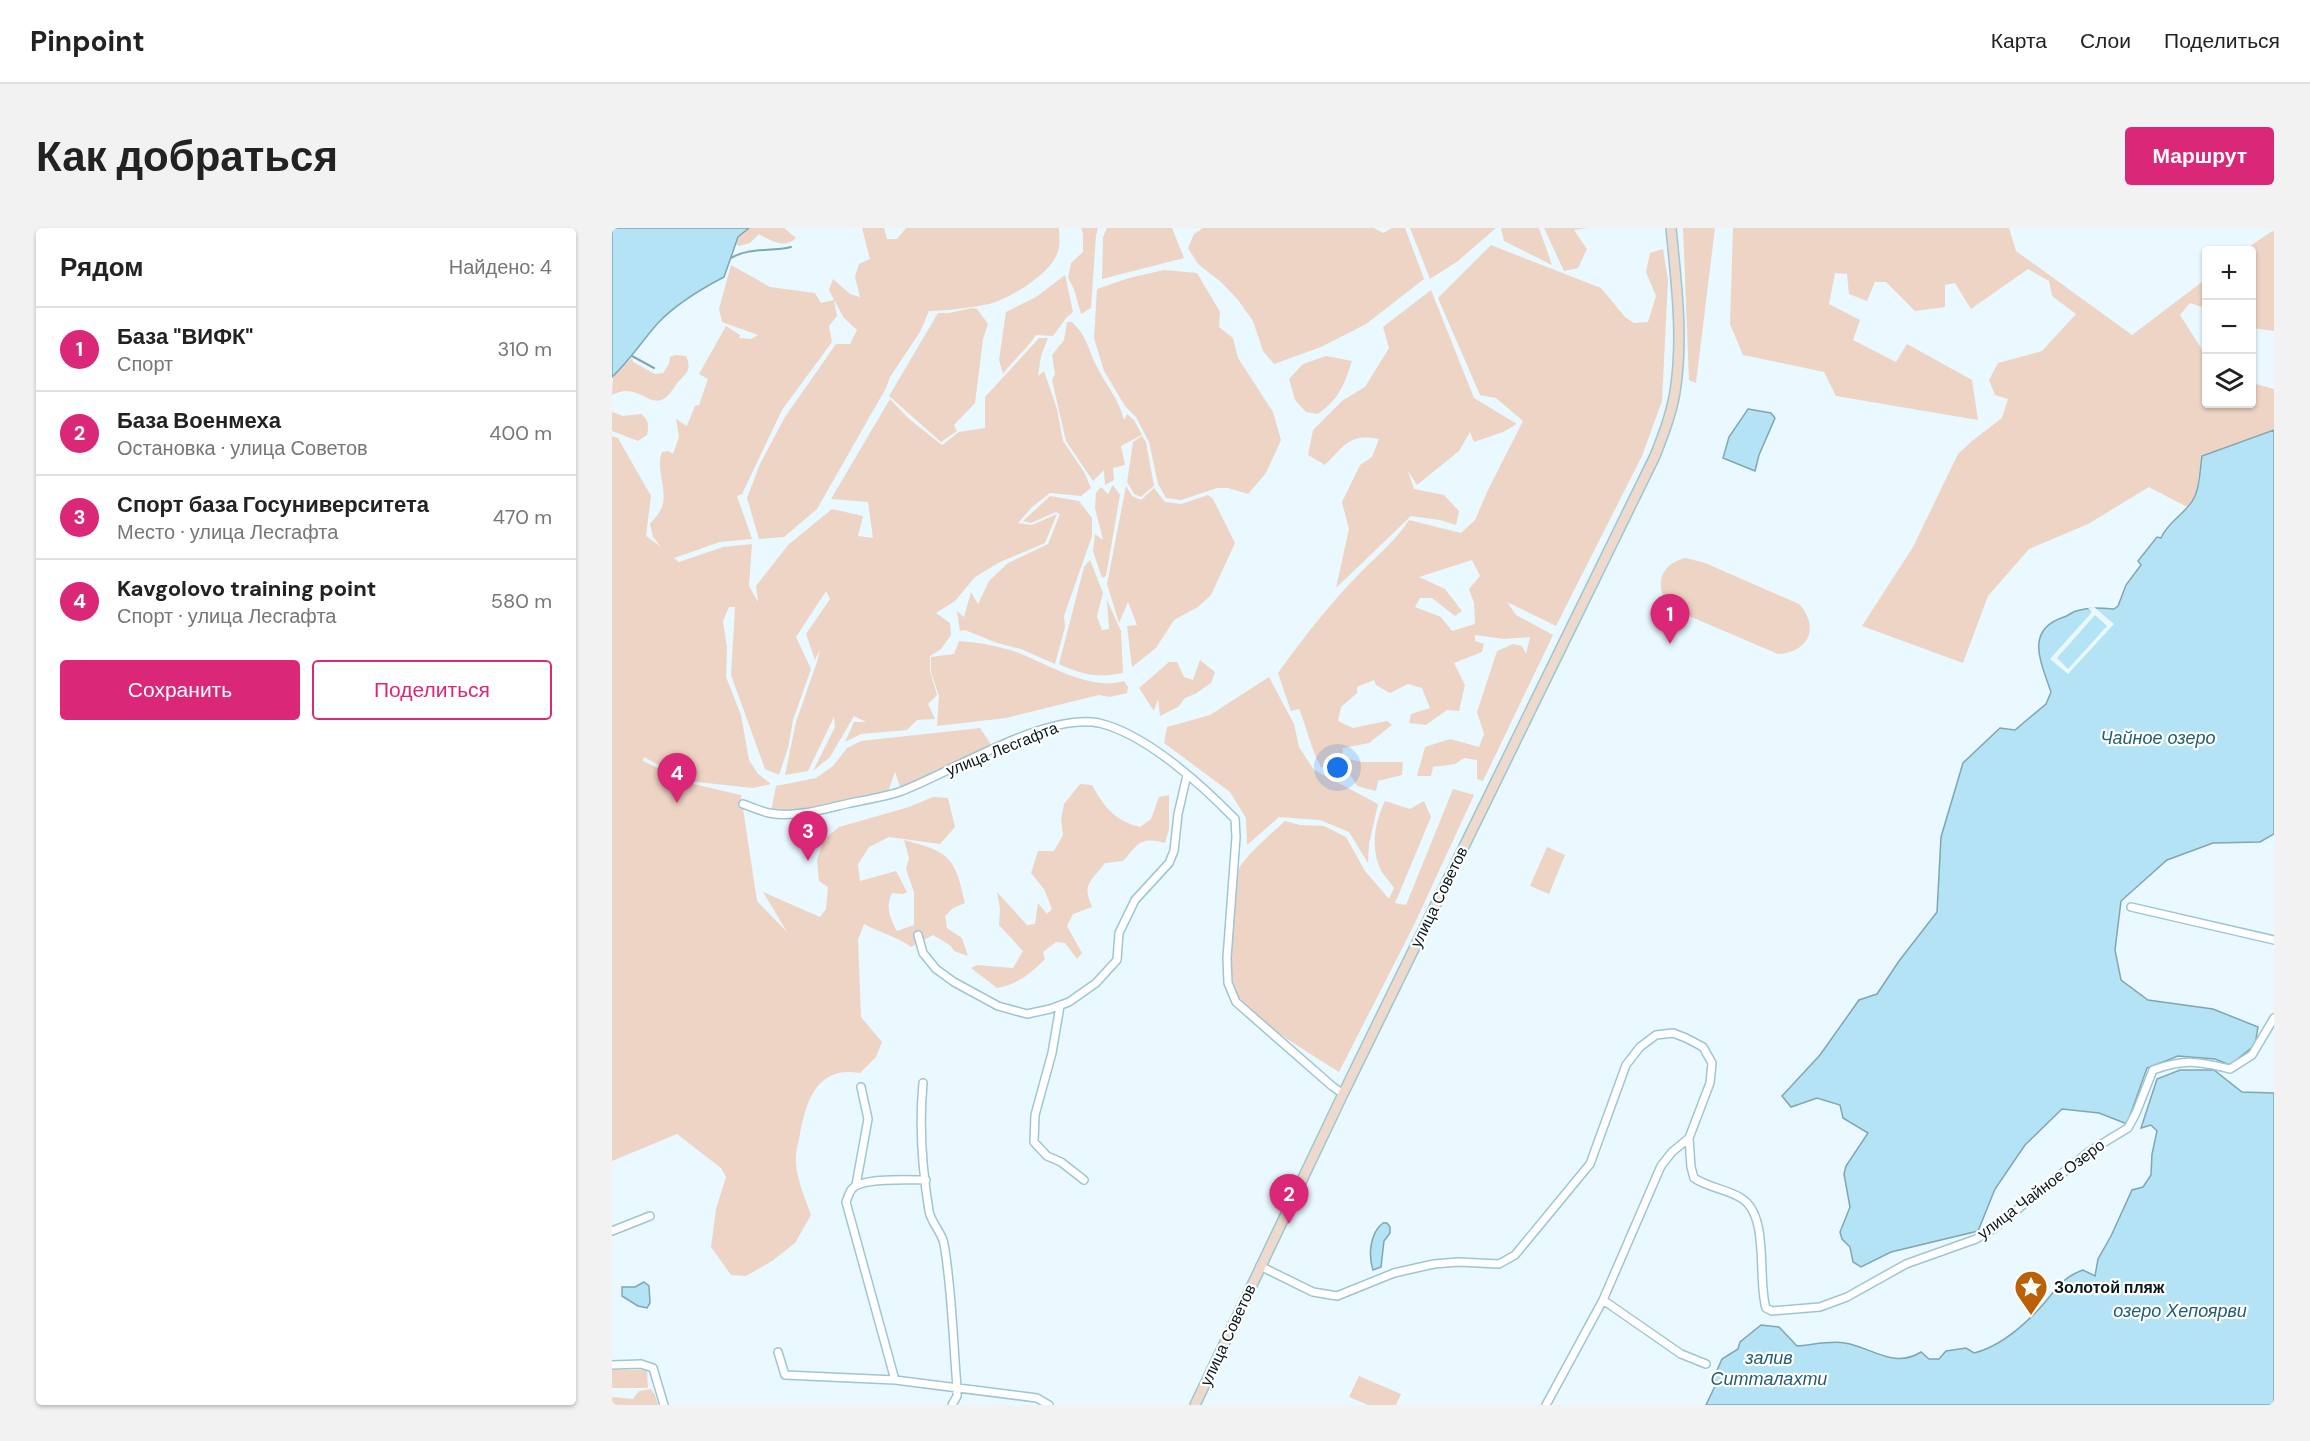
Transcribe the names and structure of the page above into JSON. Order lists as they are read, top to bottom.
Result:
{
  "streets": {
    "main road": ["улица Советов"],
    "street": ["улица Лесгафта", "улица Чайное Озеро"]
  },
  "crossings": [
    ["улица Лесгафта", "улица Советов"]
  ],
  "water": ["Чайное озеро", "озеро Хепоярви", "залив Ситталахти"],
  "places": {
    "place": ["Золотой пляж"]
  },
  "page": {
    "header": "Pinpoint",
    "nav": ["Карта", "Слои", "Поделиться"],
    "buttons": [
      "Маршрут",
      ["Сохранить", "Поделиться"]
    ],
    "title": "Как добраться",
    "heading": ["Рядом", "Найдено: 4"],
    "map_buttons": ["+", "−"],
    "list": [
      {
        "mark": "1",
        "name": "База \"ВИФК\"",
        "note": "Спорт",
        "value": "310 m"
      },
      {
        "mark": "2",
        "name": "База Военмеха",
        "note": "Остановка · улица Советов",
        "value": "400 m"
      },
      {
        "mark": "3",
        "name": "Спорт база Госуниверситета",
        "note": "Место · улица Лесгафта",
        "value": "470 m"
      },
      {
        "mark": "4",
        "name": "Kavgolovo training point",
        "note": "Спорт · улица Лесгафта",
        "value": "580 m"
      }
    ],
    "pins": [
      "1",
      "4",
      "3",
      "2"
    ]
  }
}
